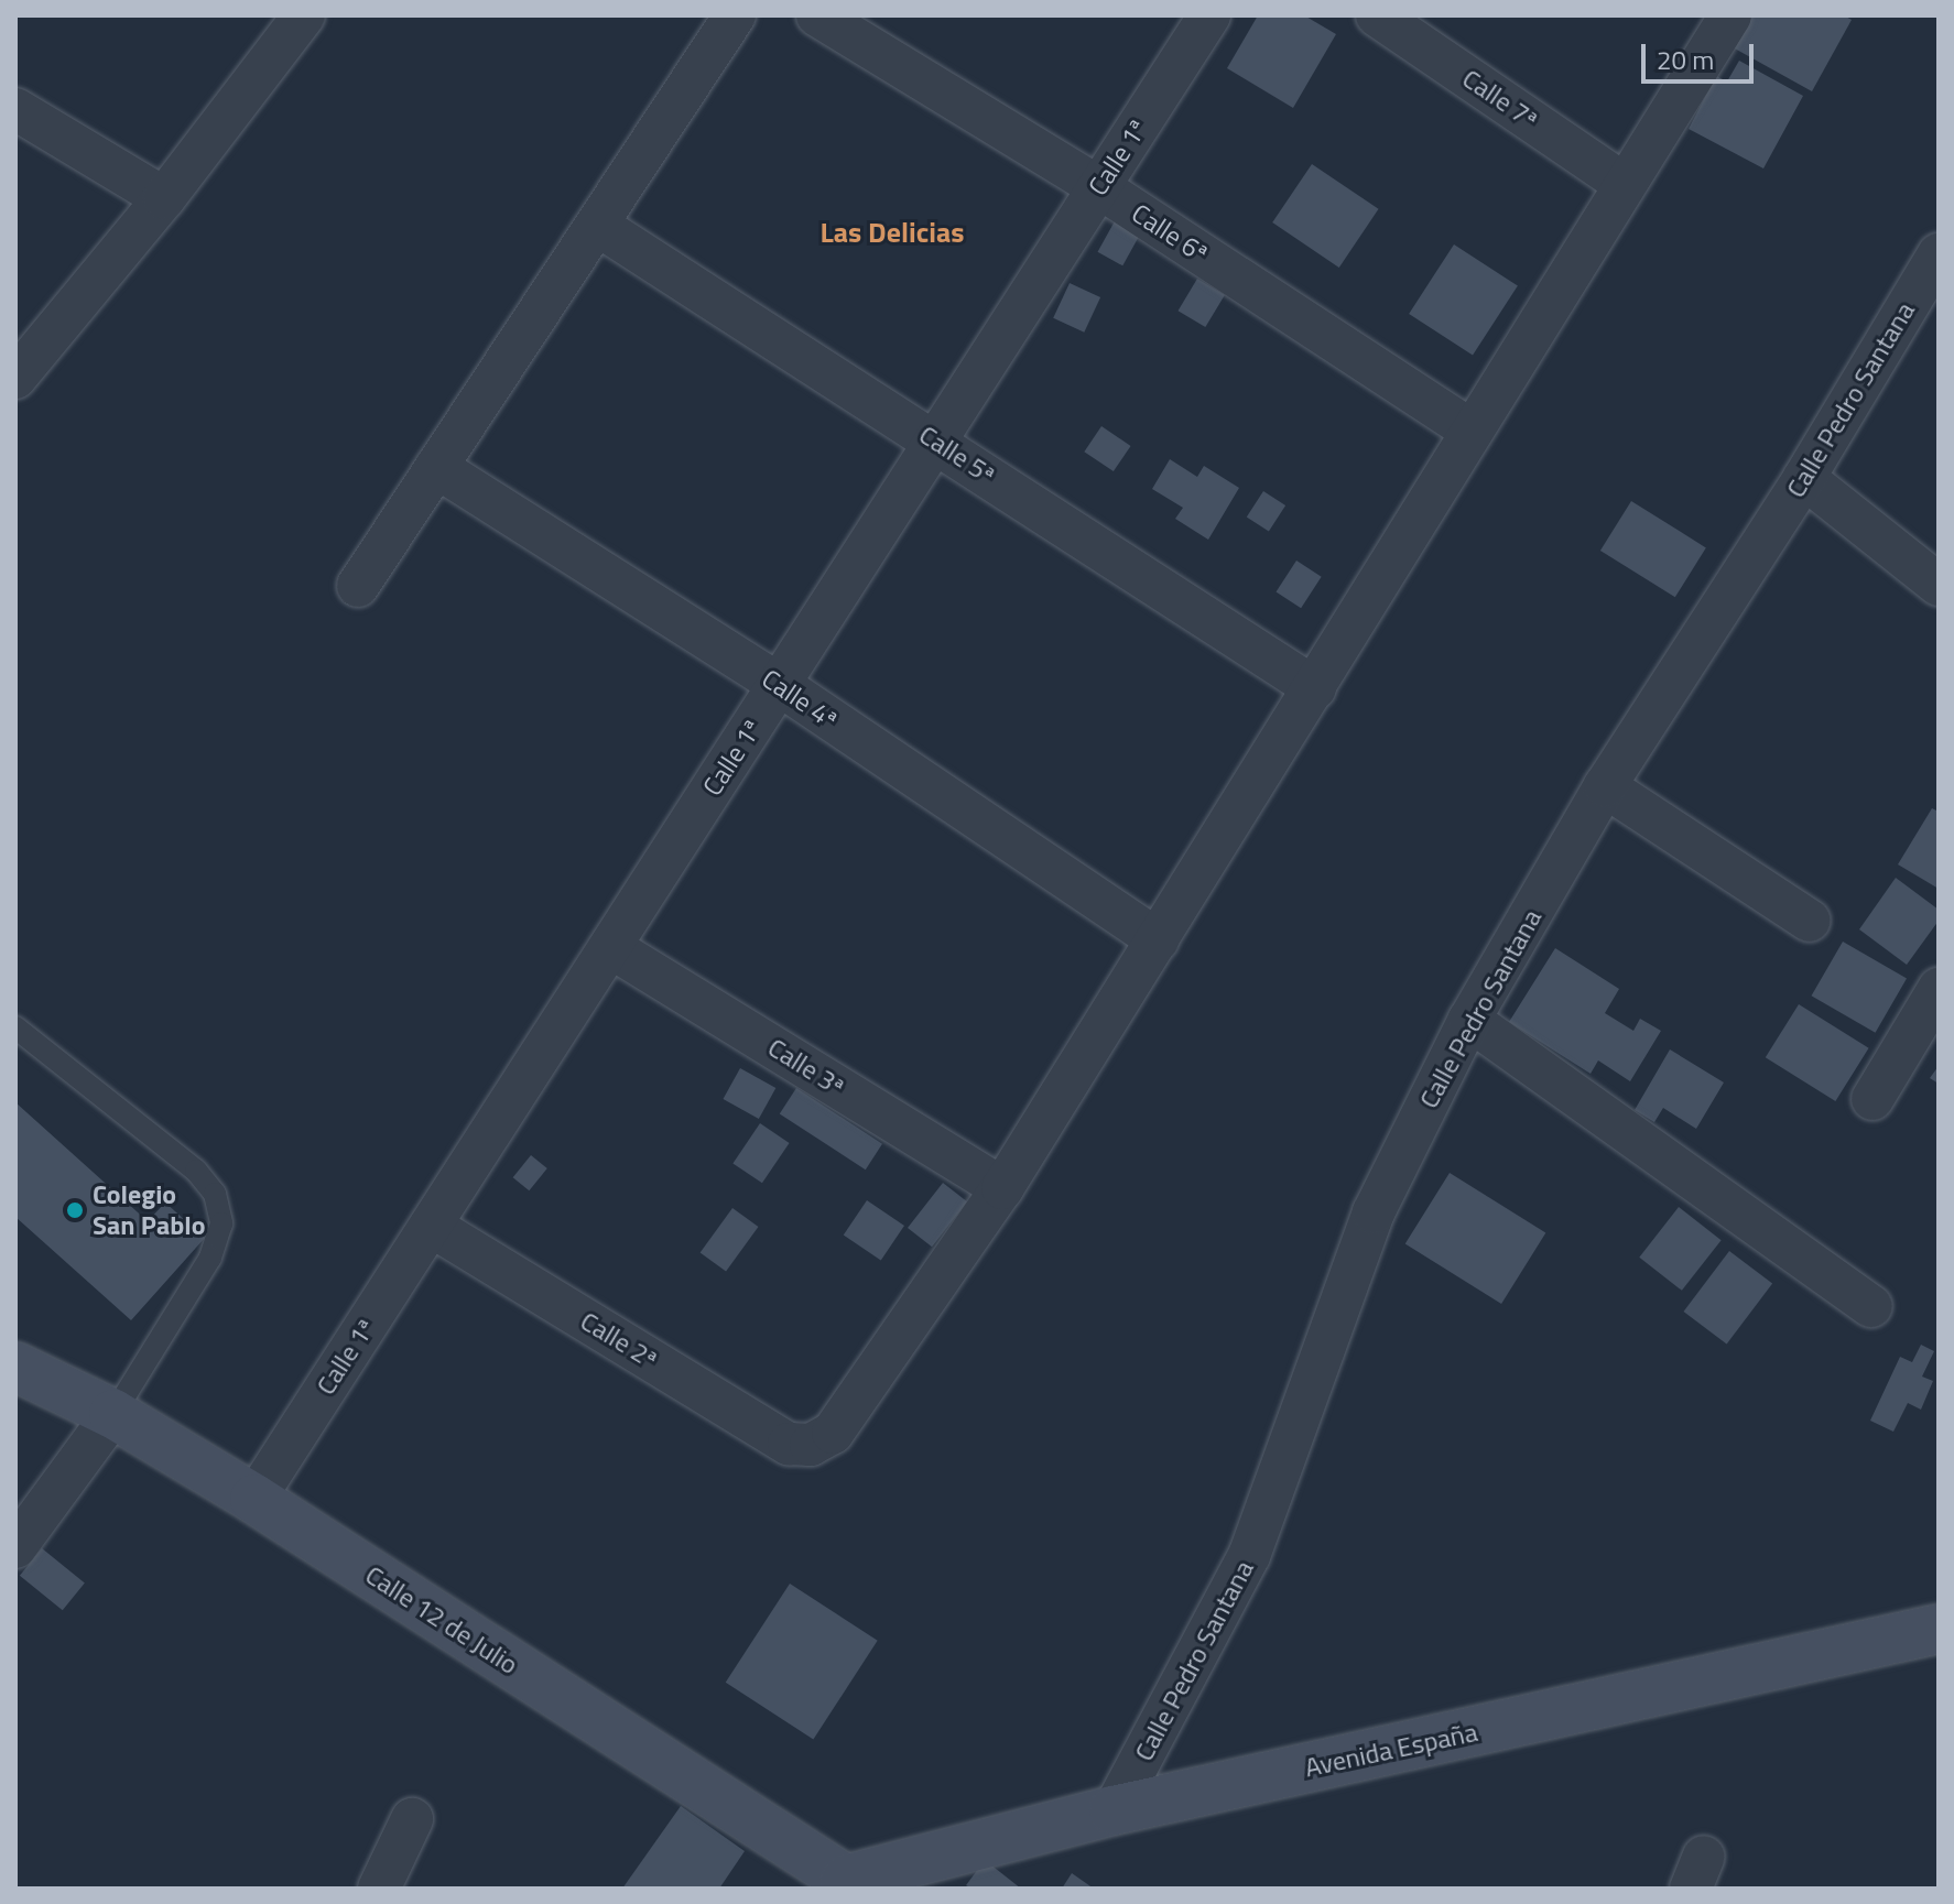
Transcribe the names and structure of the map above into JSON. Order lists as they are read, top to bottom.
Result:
{
  "streets": {
    "street": [
      "Calle 7ª",
      "Calle 1ª",
      "Calle 6ª",
      "Calle Pedro Santana",
      "Calle 5ª",
      "Calle 4ª",
      "Calle 3ª",
      "Calle 2ª",
      "Calle 12 de Julio",
      "Avenida España"
    ]
  },
  "crossings": [
    ["Calle 1ª", "Calle 6ª"],
    ["Calle 1ª", "Calle 5ª"],
    ["Calle 1ª", "Calle 4ª"],
    ["Calle 1ª", "Calle 3ª"],
    ["Calle 1ª", "Calle 2ª"],
    ["Calle 1ª", "Calle 12 de Julio"],
    ["Calle Pedro Santana", "Avenida España"],
    ["Calle 3ª", "Calle 2ª"],
    ["Calle 12 de Julio", "Avenida España"]
  ],
  "districts": ["Las Delicias"],
  "places": ["Colegio San Pablo"],
  "scale_bar": "20 m"
}
